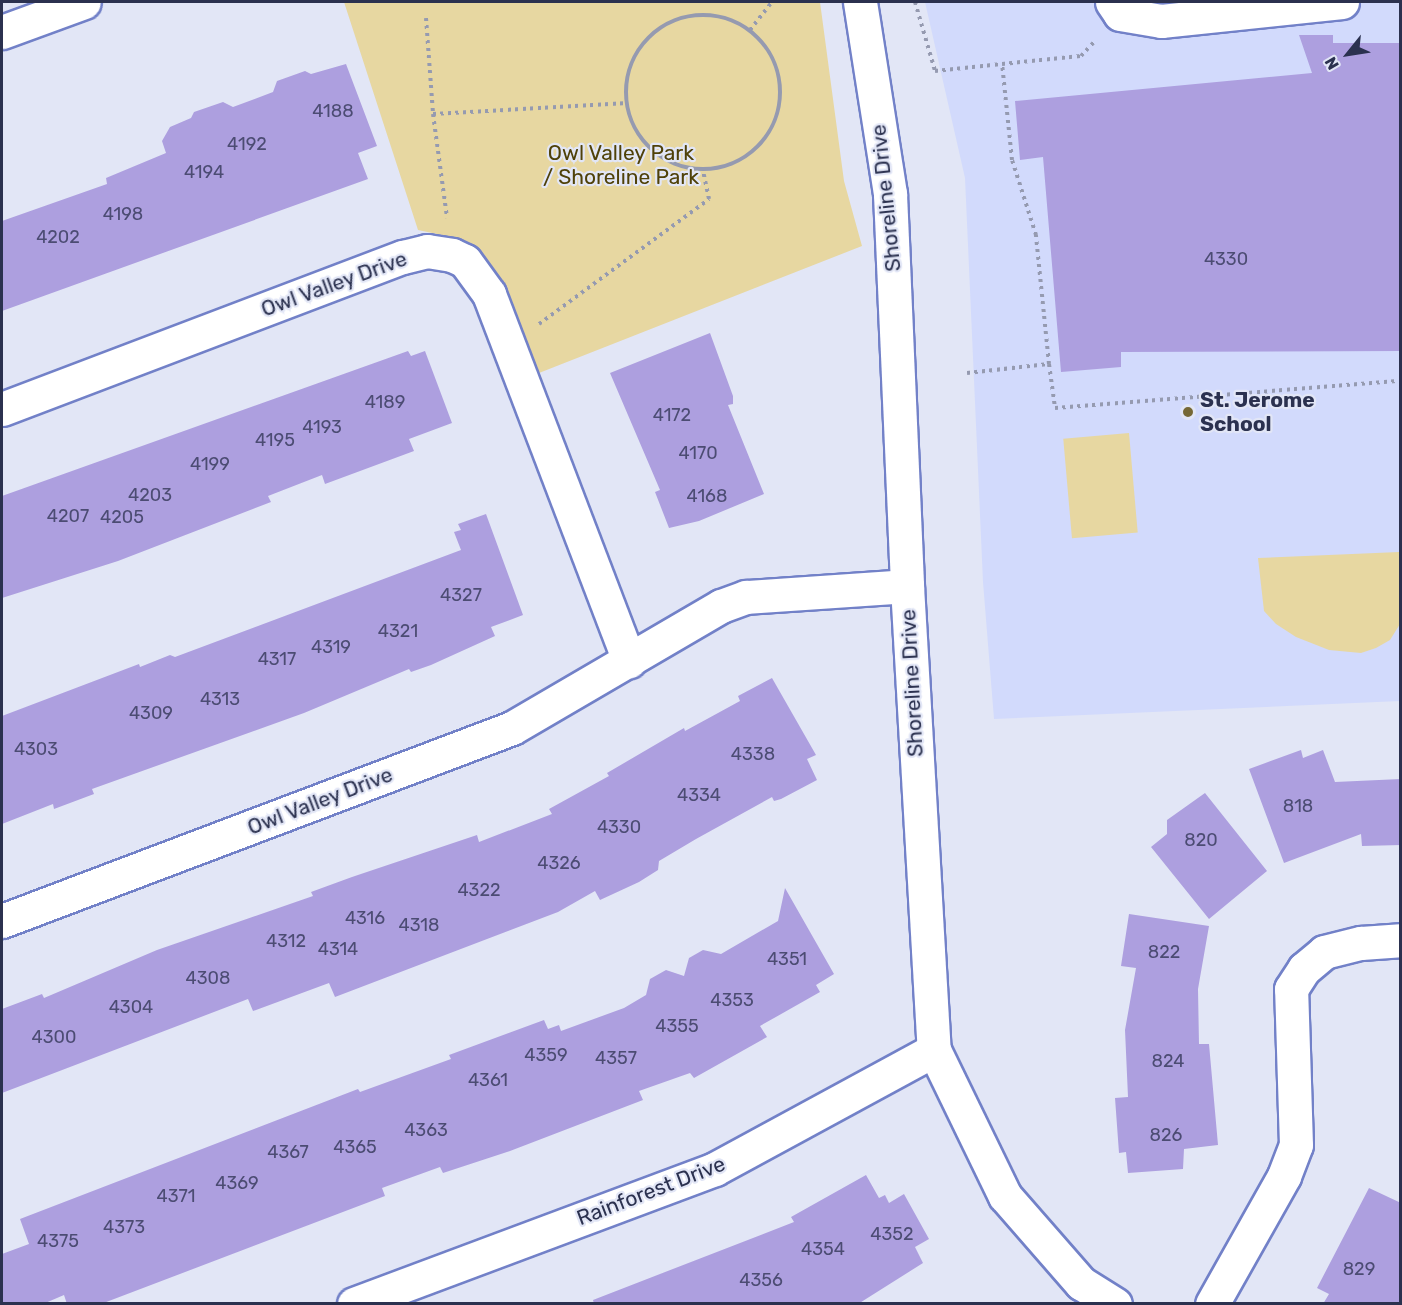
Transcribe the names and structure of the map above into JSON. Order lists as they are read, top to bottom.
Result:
{
  "streets": {
    "street": ["Shoreline Drive", "Owl Valley Drive", "Rainforest Drive"]
  },
  "crossings": [
    ["Shoreline Drive", "Owl Valley Drive"],
    ["Shoreline Drive", "Rainforest Drive"]
  ],
  "parks": ["Owl Valley Park / Shoreline Park"],
  "places": ["St. Jerome School"],
  "house_numbers": [
    "4188",
    "4192",
    "4194",
    "4198",
    "4202",
    "4330",
    "4189",
    "4172",
    "4193",
    "4195",
    "4170",
    "4199",
    "4203",
    "4168",
    "4207",
    "4205",
    "4327",
    "4321",
    "4319",
    "4317",
    "4313",
    "4309",
    "4303",
    "4338",
    "4334",
    "818",
    "4330",
    "820",
    "4326",
    "4322",
    "4316",
    "4318",
    "4312",
    "4314",
    "822",
    "4351",
    "4308",
    "4353",
    "4304",
    "4355",
    "4300",
    "4359",
    "4357",
    "824",
    "4361",
    "4363",
    "826",
    "4365",
    "4367",
    "4369",
    "4371",
    "4373",
    "4352",
    "4375",
    "4354",
    "829",
    "4356"
  ],
  "north": "bottom left"
}
